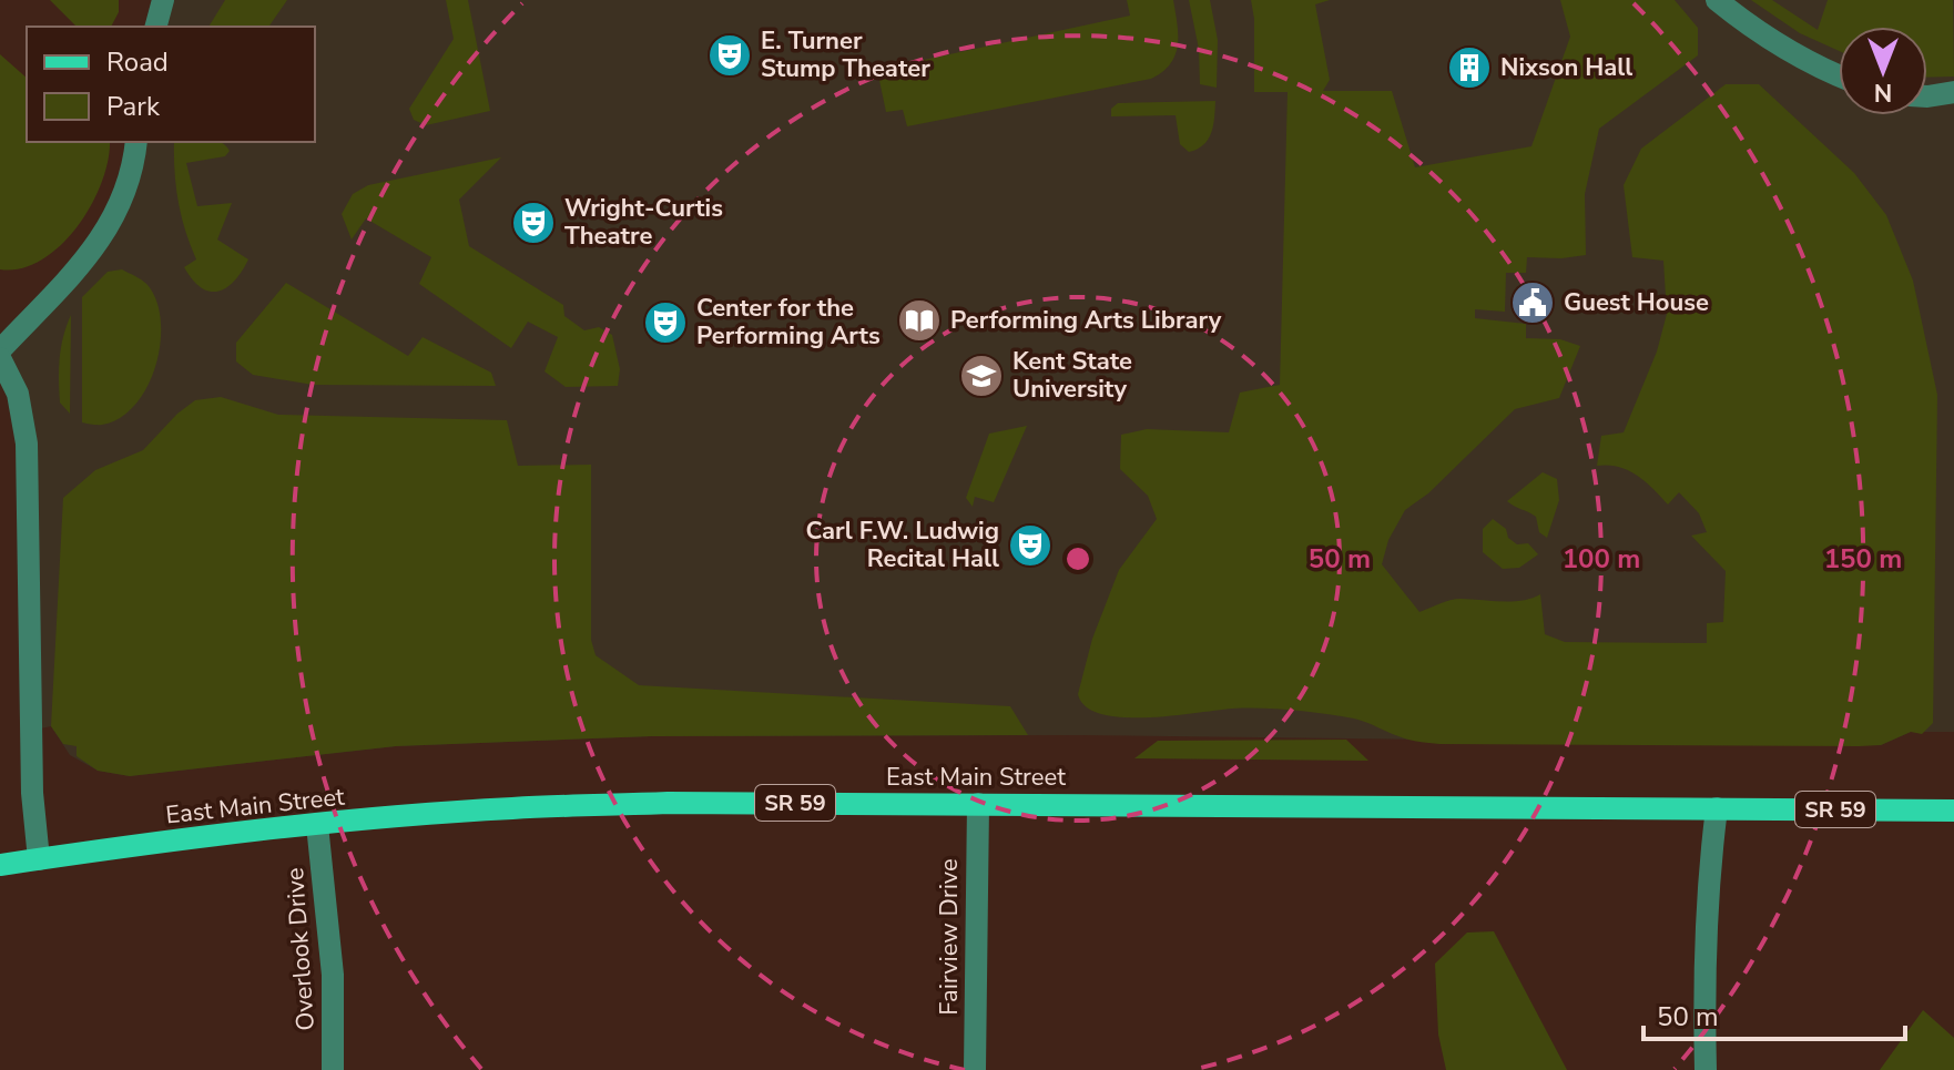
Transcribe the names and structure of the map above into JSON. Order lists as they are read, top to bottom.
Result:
{
  "streets": {
    "main road": ["East Main Street", "SR 59"],
    "street": ["Fairview Drive", "Overlook Drive"]
  },
  "crossings": [
    ["East Main Street", "Fairview Drive"],
    ["East Main Street", "Overlook Drive"]
  ],
  "places": {
    "theatre": [
      "E. Turner Stump Theater",
      "Wright-Curtis Theatre",
      "Center for the Performing Arts",
      "Carl F.W. Ludwig Recital Hall"
    ],
    "building": ["Nixson Hall"],
    "public building": ["Guest House"],
    "library": ["Performing Arts Library"],
    "school or university": ["Kent State University"]
  },
  "legend": ["Road", "Park"],
  "scale_bar": "50 m",
  "north": "bottom",
  "rings": ["50 m", "100 m", "150 m"]
}
